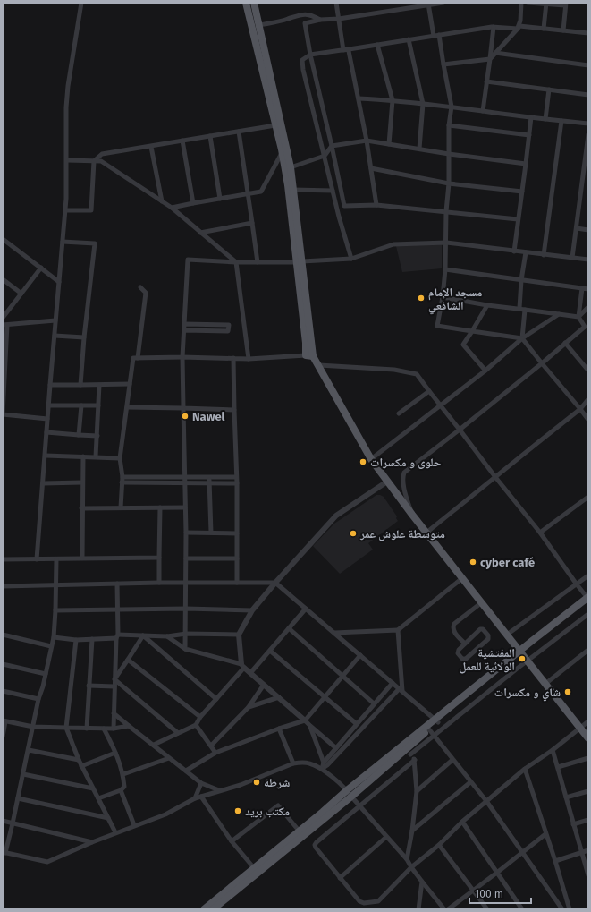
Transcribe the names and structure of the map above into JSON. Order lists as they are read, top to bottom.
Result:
{
  "places": [
    "مسجد الإمام الشافعي",
    "Nawel",
    "حلوى و مكسرات",
    "متوسطة علوش عمر",
    "cyber café",
    "المفتشية الولائية للعمل",
    "شاي و مكسرات",
    "شرطة",
    "مكتب بريد"
  ],
  "scale_bar": "100 m"
}
